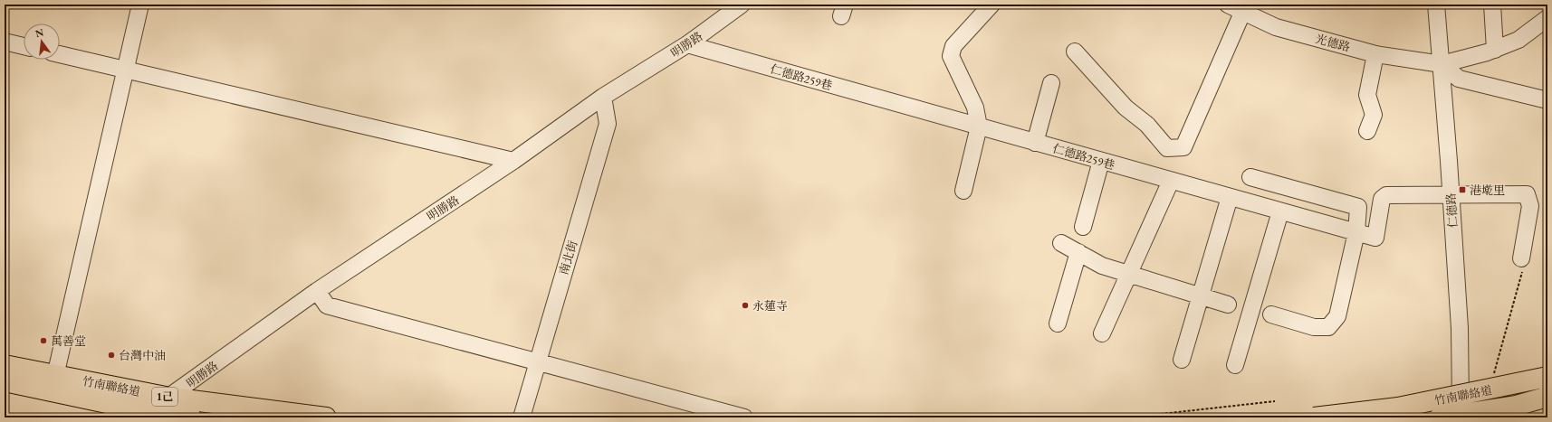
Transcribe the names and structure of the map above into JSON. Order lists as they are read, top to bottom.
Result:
{
  "streets": {
    "main road": ["竹南聯絡道", "1己"],
    "street": [
      "光德路",
      "明勝路",
      "仁德路259巷",
      "仁德路",
      "南北街"
    ]
  },
  "crossings": [
    ["光德路", "仁德路"],
    ["明勝路", "仁德路259巷"],
    ["明勝路", "南北街"],
    ["明勝路", "竹南聯絡道"],
    ["仁德路259巷", "仁德路"]
  ],
  "places": {
    "transit": ["港墘里"],
    "other": ["永蓮寺", "萬善堂", "台灣中油"]
  },
  "north": "top"
}
